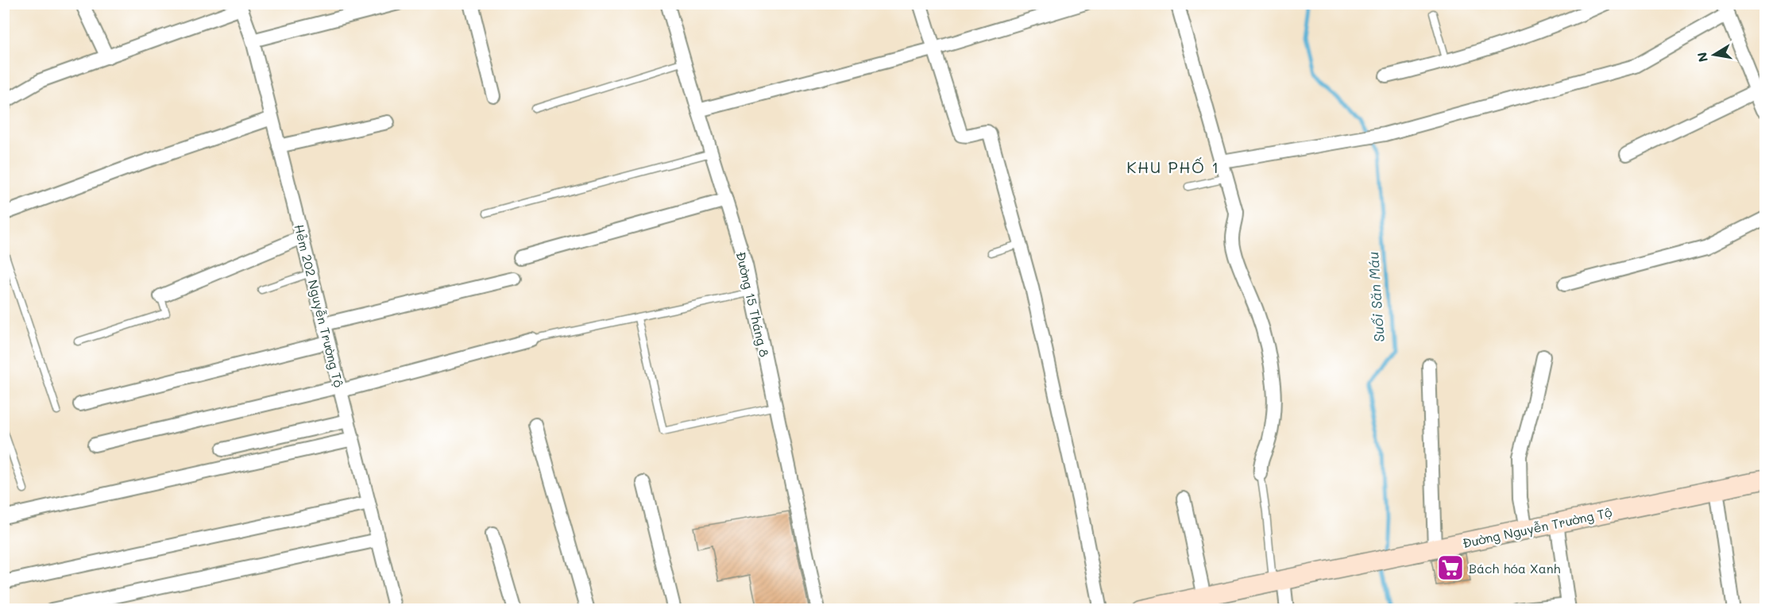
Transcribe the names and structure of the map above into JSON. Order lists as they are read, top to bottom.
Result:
{
  "streets": {
    "main road": ["Đường Nguyễn Trường Tộ"],
    "street": ["Đường 15 Tháng 8", "Hẻm 202 Nguyễn Trường Tộ"]
  },
  "districts": ["KHU PHỐ 1"],
  "water": ["Suối Săn Máu"],
  "places": {
    "supermarket": ["Bách hóa Xanh"]
  },
  "north": "left"
}
